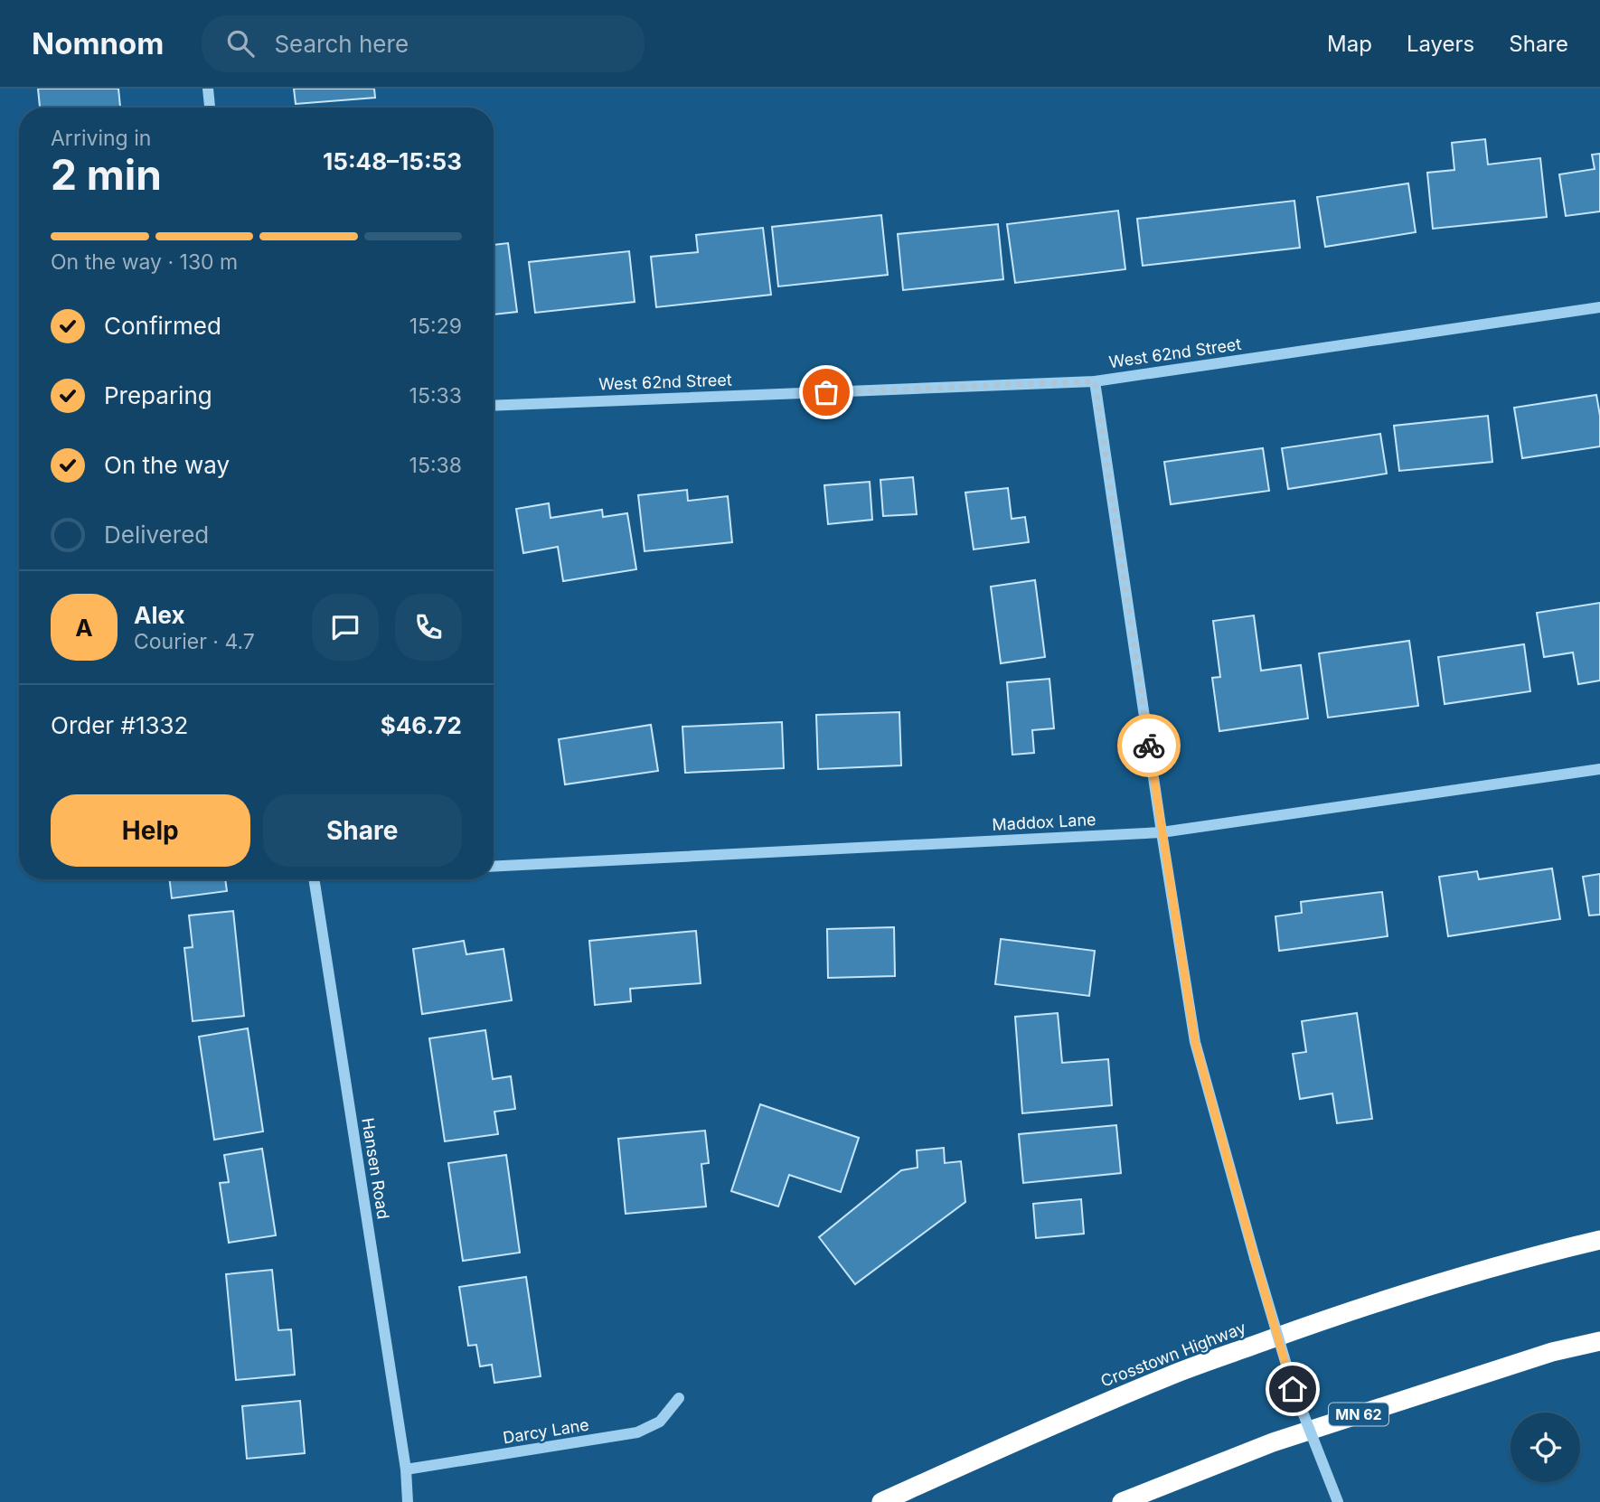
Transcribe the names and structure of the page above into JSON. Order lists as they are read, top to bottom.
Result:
{
  "streets": {
    "highway": ["Crosstown Highway", "MN 62"],
    "street": [
      "West 62nd Street",
      "Maddox Lane",
      "Hansen Road",
      "Darcy Lane"
    ]
  },
  "crossings": [
    ["Hansen Road", "Darcy Lane"]
  ],
  "page": {
    "header": "Nomnom",
    "search": "Search here",
    "nav": ["Map", "Layers", "Share"],
    "heading": ["2 min", "Arriving in", "15:48–15:53"],
    "panel": [
      "Alex",
      "Courier · 4.7",
      "Order #1332",
      "$46.72"
    ],
    "bar": "On the way · 130 m",
    "list": [
      ["Confirmed", "15:29"],
      ["Preparing", "15:33"],
      ["On the way", "15:38"],
      "Delivered"
    ],
    "round": "A",
    "buttons": ["Help", "Share"]
  }
}
